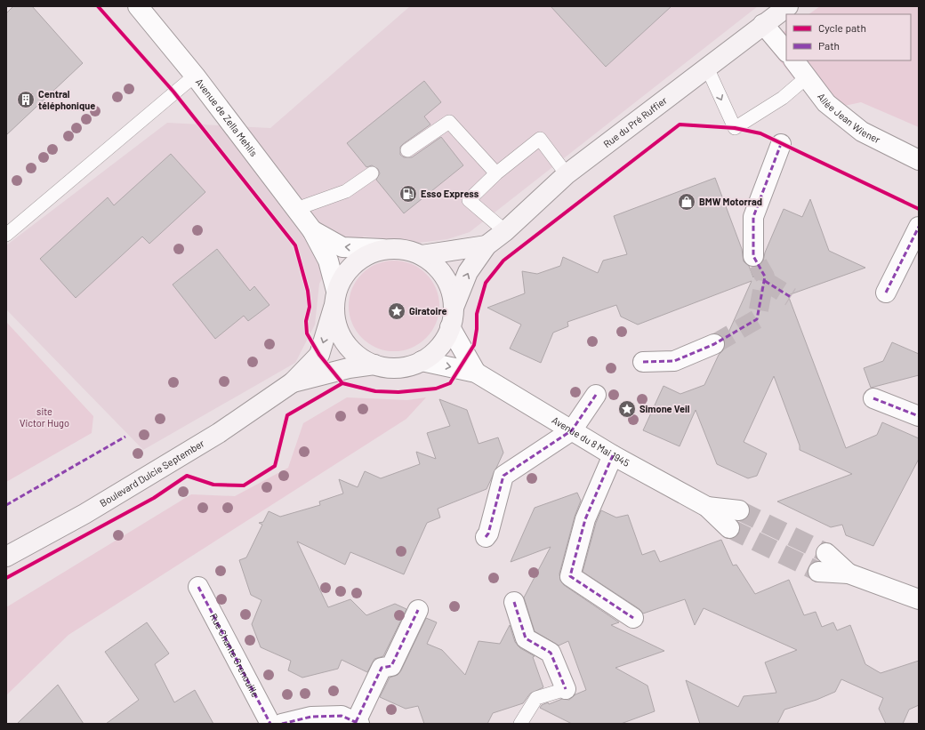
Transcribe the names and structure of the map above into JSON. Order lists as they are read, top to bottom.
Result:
{
  "streets": {
    "main road": ["Rue du Pré Ruffier", "Boulevard Dulcie September"],
    "street": [
      "Allée Jean Wiener",
      "Avenue de Zella Mehlis",
      "Avenue du 8 Mai 1945",
      "Rue Chante Grenouille"
    ]
  },
  "crossings": [
    ["Avenue de Zella Mehlis", "Avenue du 8 Mai 1945"],
    ["Avenue de Zella Mehlis", "Boulevard Dulcie September"],
    ["Avenue du 8 Mai 1945", "Boulevard Dulcie September"]
  ],
  "parks": ["site Victor Hugo"],
  "places": {
    "building": ["Central téléphonique"],
    "fuel station": ["Esso Express"],
    "shop": ["BMW Motorrad"],
    "place": ["Giratoire", "Simone Veil"]
  },
  "legend": ["Cycle path", "Path"]
}
